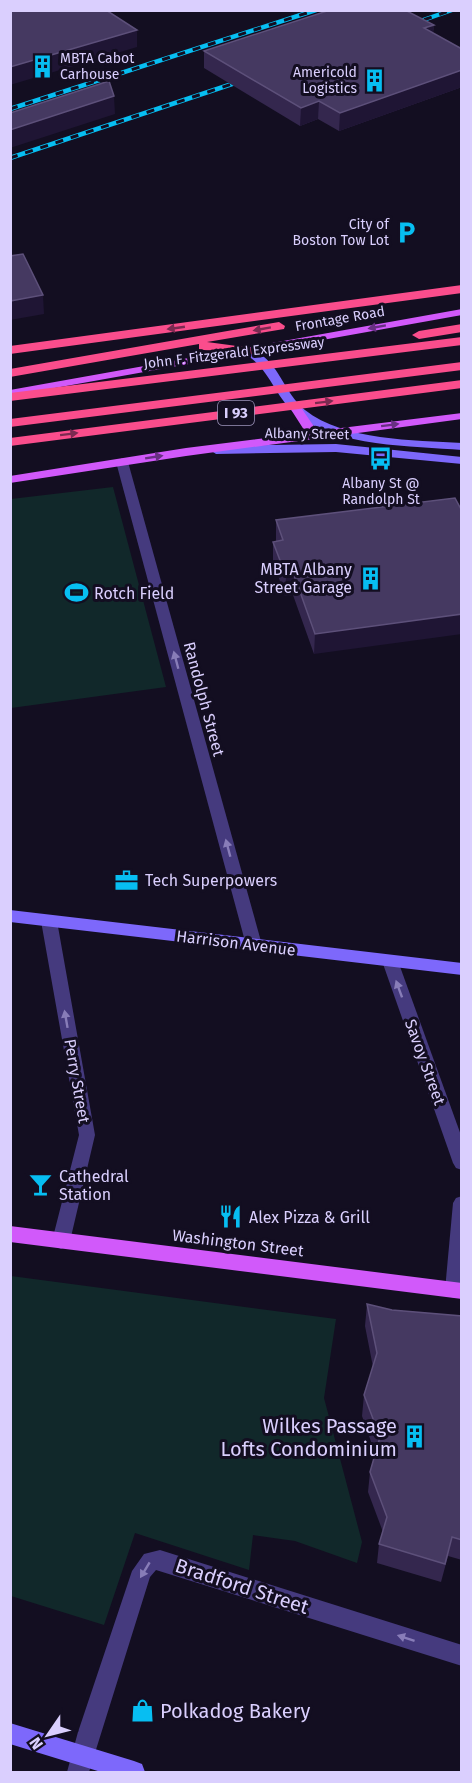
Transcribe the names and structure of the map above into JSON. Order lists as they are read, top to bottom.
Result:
{
  "streets": {
    "highway": ["John F. Fitzgerald Expressway", "I 93"],
    "main road": [
      "Frontage Road",
      "Albany Street",
      "Harrison Avenue",
      "Washington Street"
    ],
    "street": [
      "Randolph Street",
      "Savoy Street",
      "Perry Street",
      "Bradford Street"
    ]
  },
  "crossings": [
    ["Frontage Road", "John F. Fitzgerald Expressway"],
    ["Frontage Road", "Albany Street"],
    ["Albany Street", "Randolph Street"],
    ["Randolph Street", "Harrison Avenue"],
    ["Harrison Avenue", "Savoy Street"],
    ["Harrison Avenue", "Perry Street"],
    ["Perry Street", "Washington Street"]
  ],
  "one_way": ["Randolph Street", "Savoy Street", "Perry Street"],
  "places": {
    "building": [
      "MBTA Cabot Carhouse",
      "Americold Logistics",
      "MBTA Albany Street Garage",
      "Wilkes Passage Lofts Condominium"
    ],
    "parking": ["City of Boston Tow Lot"],
    "bus stop": ["Albany St @ Randolph St"],
    "sports": ["Rotch Field"],
    "office": ["Tech Superpowers"],
    "bar": ["Cathedral Station"],
    "restaurant": ["Alex Pizza & Grill"],
    "shop": ["Polkadog Bakery"]
  },
  "north": "bottom left"
}
